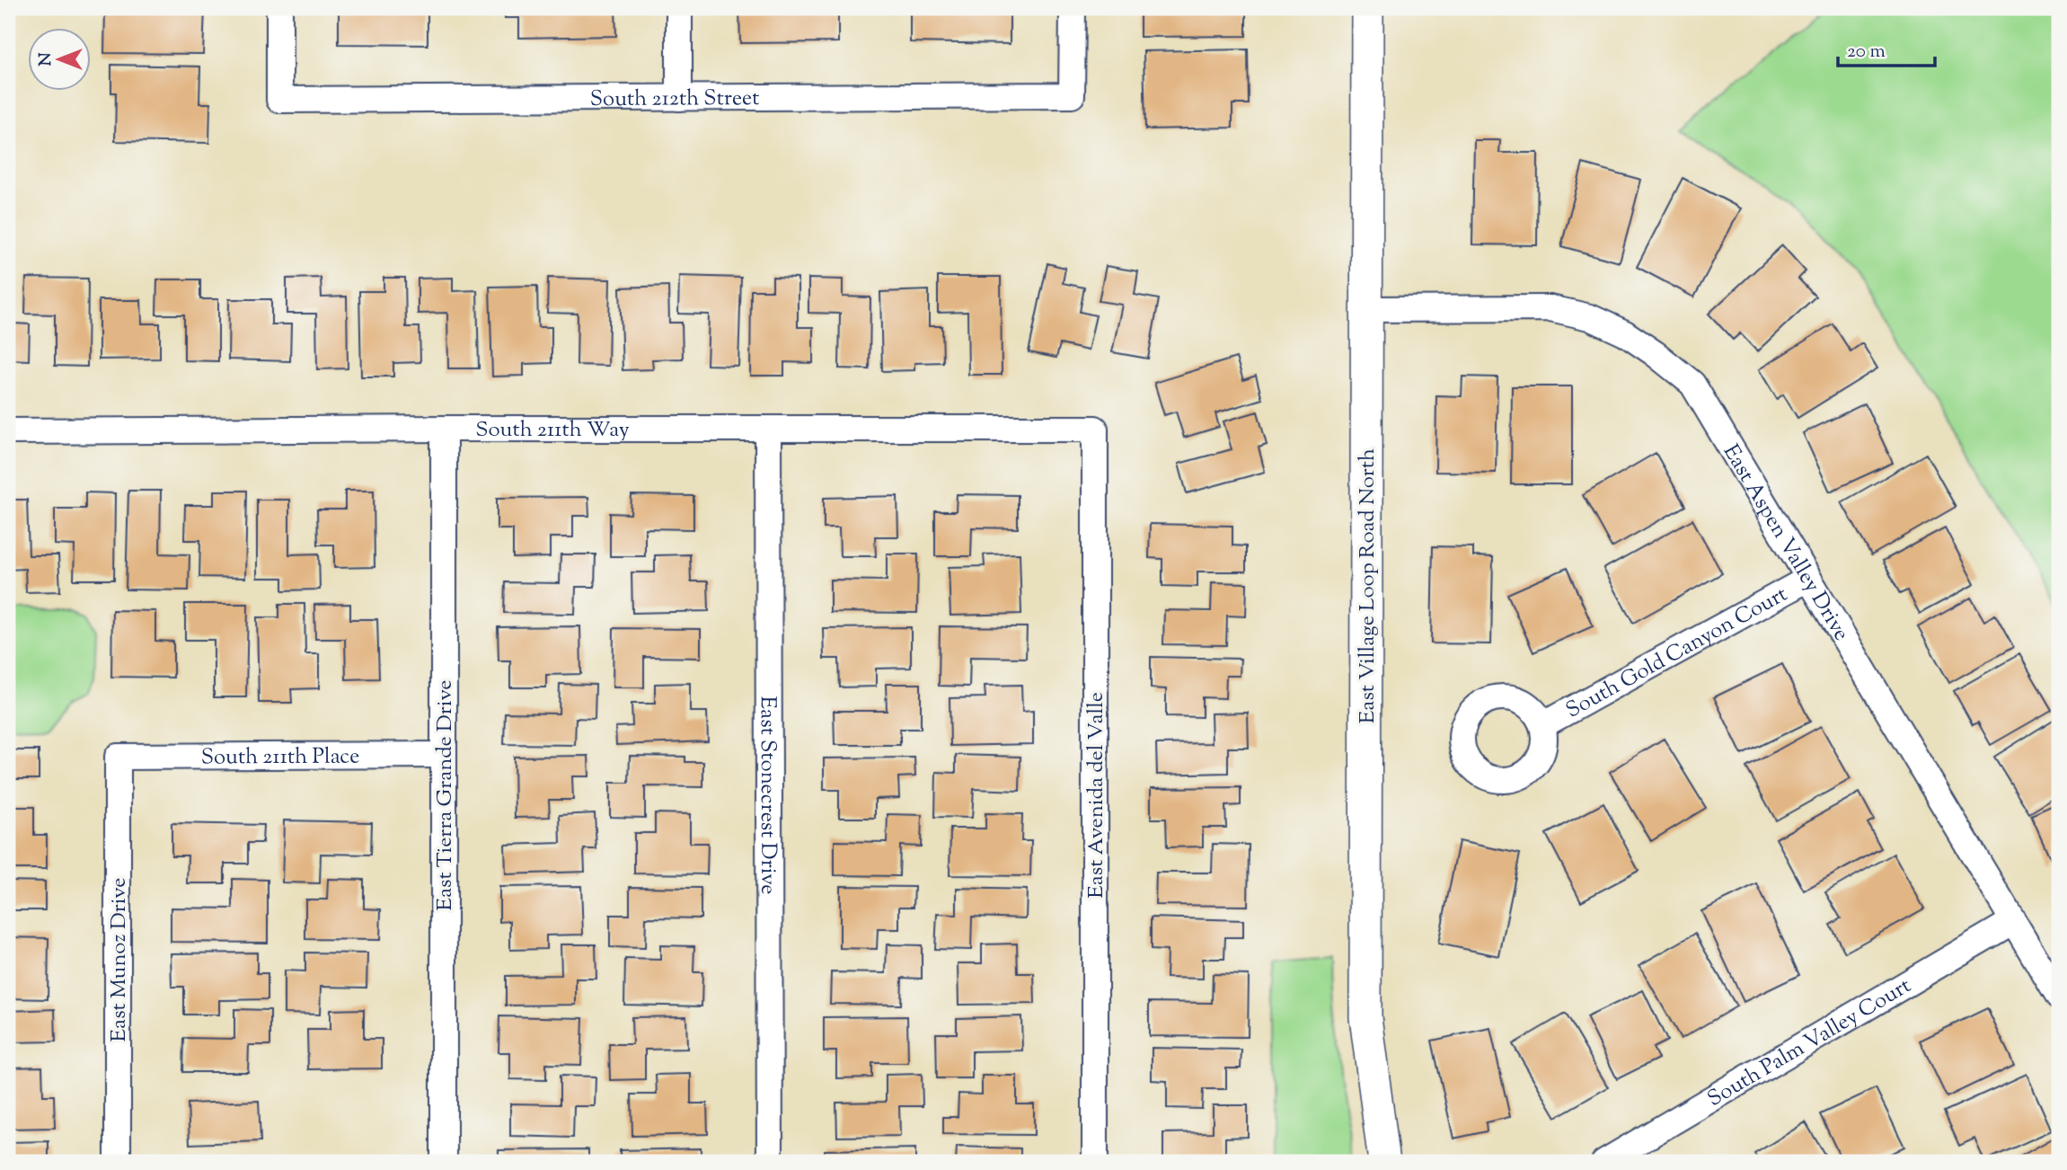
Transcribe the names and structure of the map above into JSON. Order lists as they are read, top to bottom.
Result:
{
  "streets": {
    "street": [
      "South 212th Street",
      "South 211th Way",
      "East Aspen Valley Drive",
      "East Village Loop Road North",
      "South Gold Canyon Court",
      "South 211th Place",
      "East Tierra Grande Drive",
      "East Stonecrest Drive",
      "East Avenida del Valle",
      "East Munoz Drive",
      "South Palm Valley Court"
    ]
  },
  "crossings": [
    ["South 211th Way", "East Tierra Grande Drive"],
    ["South 211th Way", "East Stonecrest Drive"],
    ["South 211th Way", "East Avenida del Valle"],
    ["East Aspen Valley Drive", "East Village Loop Road North"],
    ["East Aspen Valley Drive", "South Gold Canyon Court"],
    ["East Aspen Valley Drive", "South Palm Valley Court"],
    ["South 211th Place", "East Tierra Grande Drive"],
    ["South 211th Place", "East Munoz Drive"]
  ],
  "scale_bar": "20 m",
  "north": "left"
}
